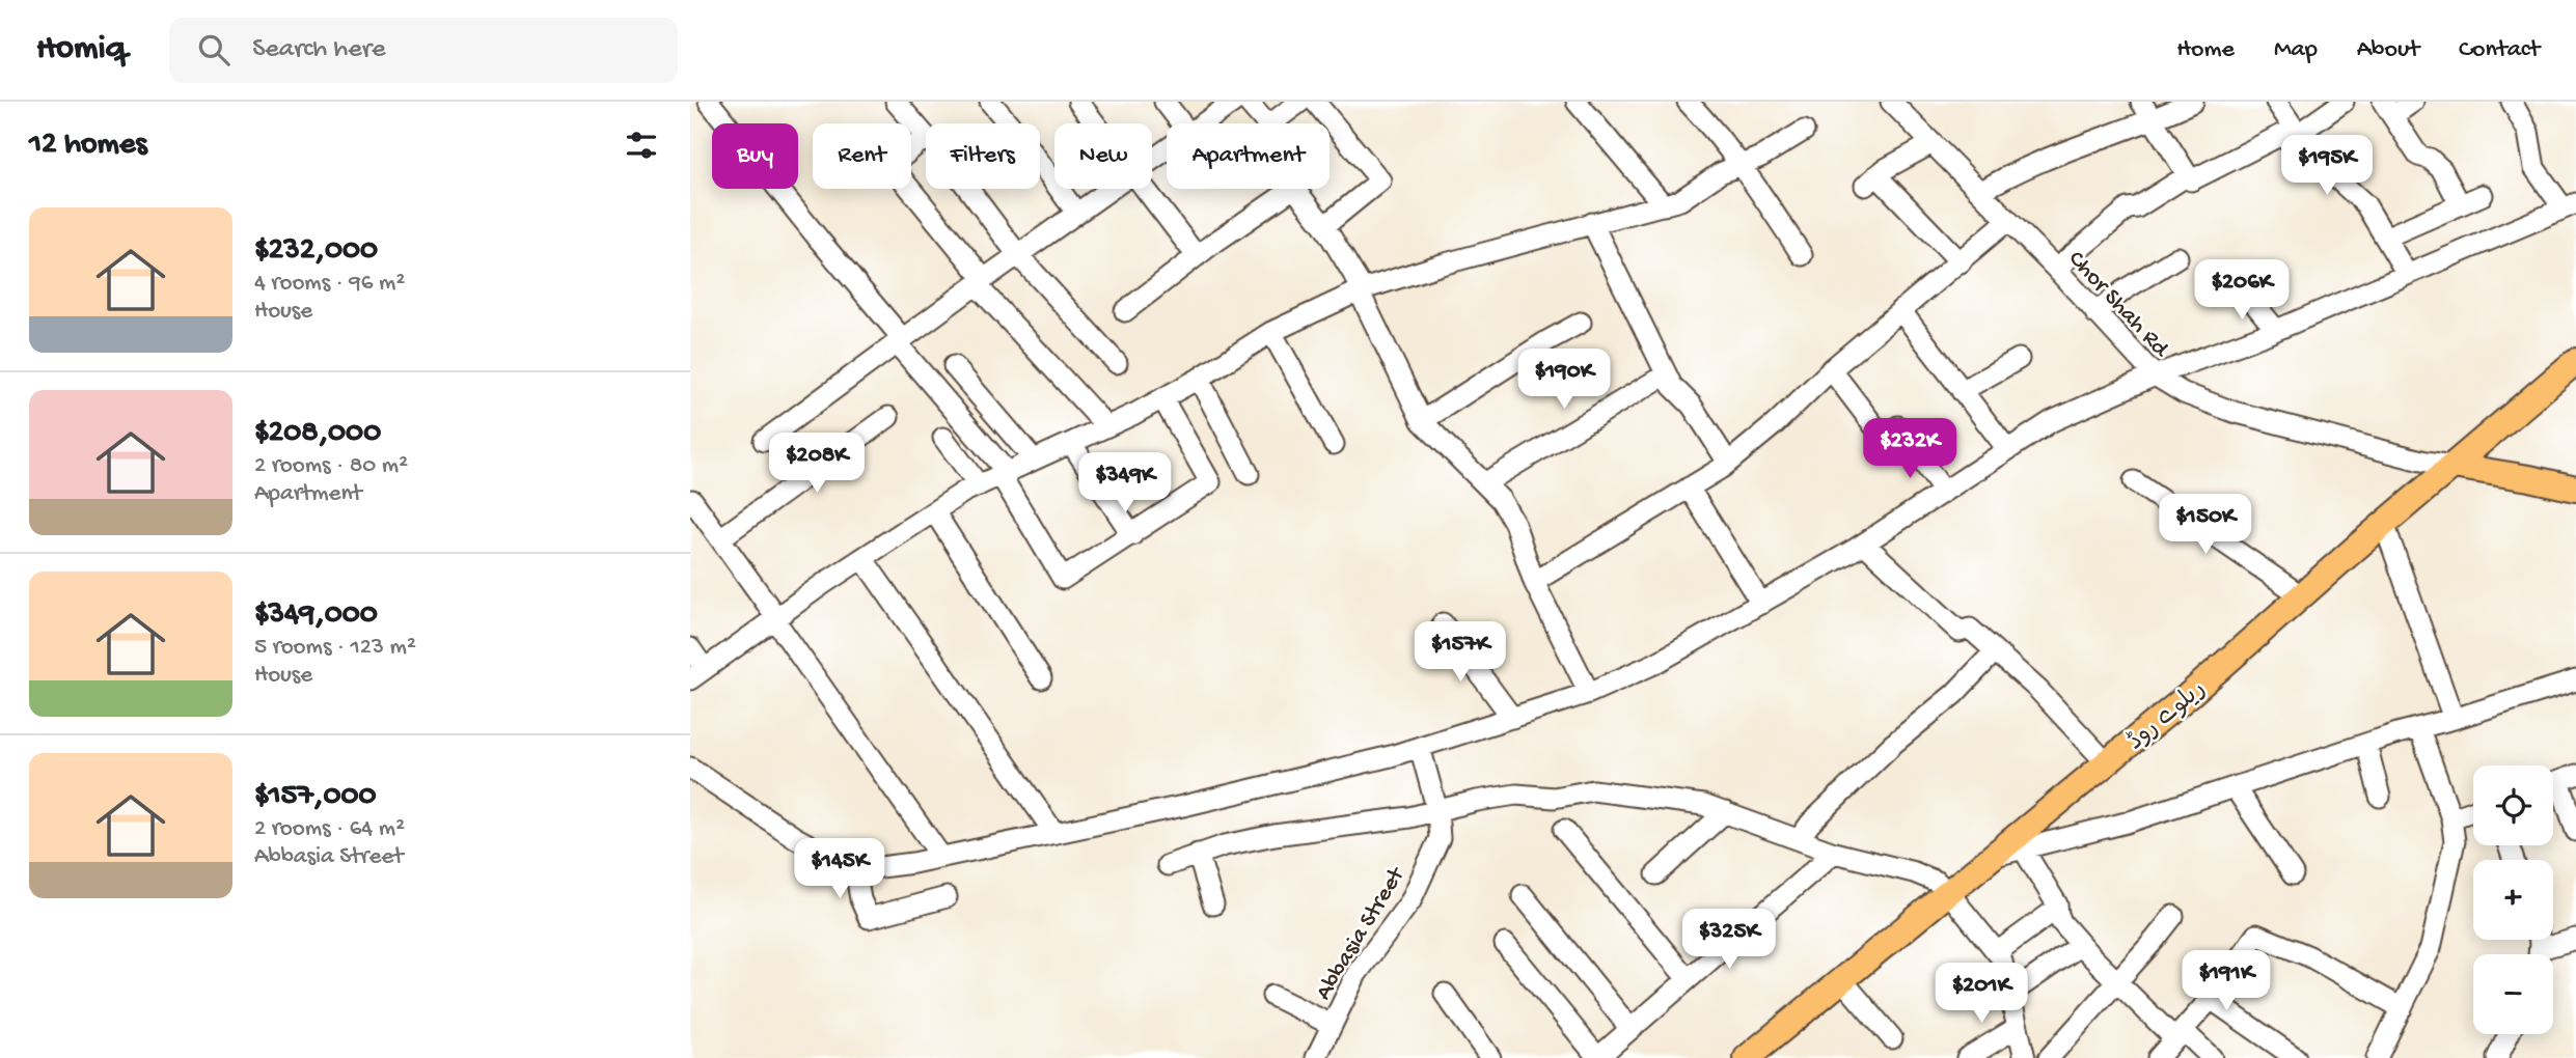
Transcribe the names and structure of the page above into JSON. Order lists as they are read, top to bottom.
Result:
{
  "streets": {
    "main road": ["ریلوے روڈ"],
    "street": ["Chor Shah Rd", "Abbasia Street"]
  },
  "crossings": [
    ["Chor Shah Rd", "ریلوے روڈ"]
  ],
  "page": {
    "header": "Homiq",
    "search": "Search here",
    "nav": [
      "Home",
      "Map",
      "About",
      "Contact"
    ],
    "heading": "12 homes",
    "chip": [
      "Buy",
      "Rent",
      "Filters",
      "New",
      "Apartment"
    ],
    "price": [
      "$195K",
      "$206K",
      "$190K",
      "$232K",
      "$208K",
      "$349K",
      "$150K",
      "$157K",
      "$145K",
      "$325K",
      "$191K",
      "$201K"
    ],
    "list": [
      {
        "name": "$232,000",
        "note": "4 rooms · 96 m² · House"
      },
      {
        "name": "$208,000",
        "note": "2 rooms · 80 m² · Apartment"
      },
      {
        "name": "$349,000",
        "note": "5 rooms · 123 m² · House"
      },
      {
        "name": "$157,000",
        "note": "2 rooms · 64 m² · Abbasia Street"
      }
    ],
    "map_buttons": ["+", "−"]
  }
}
